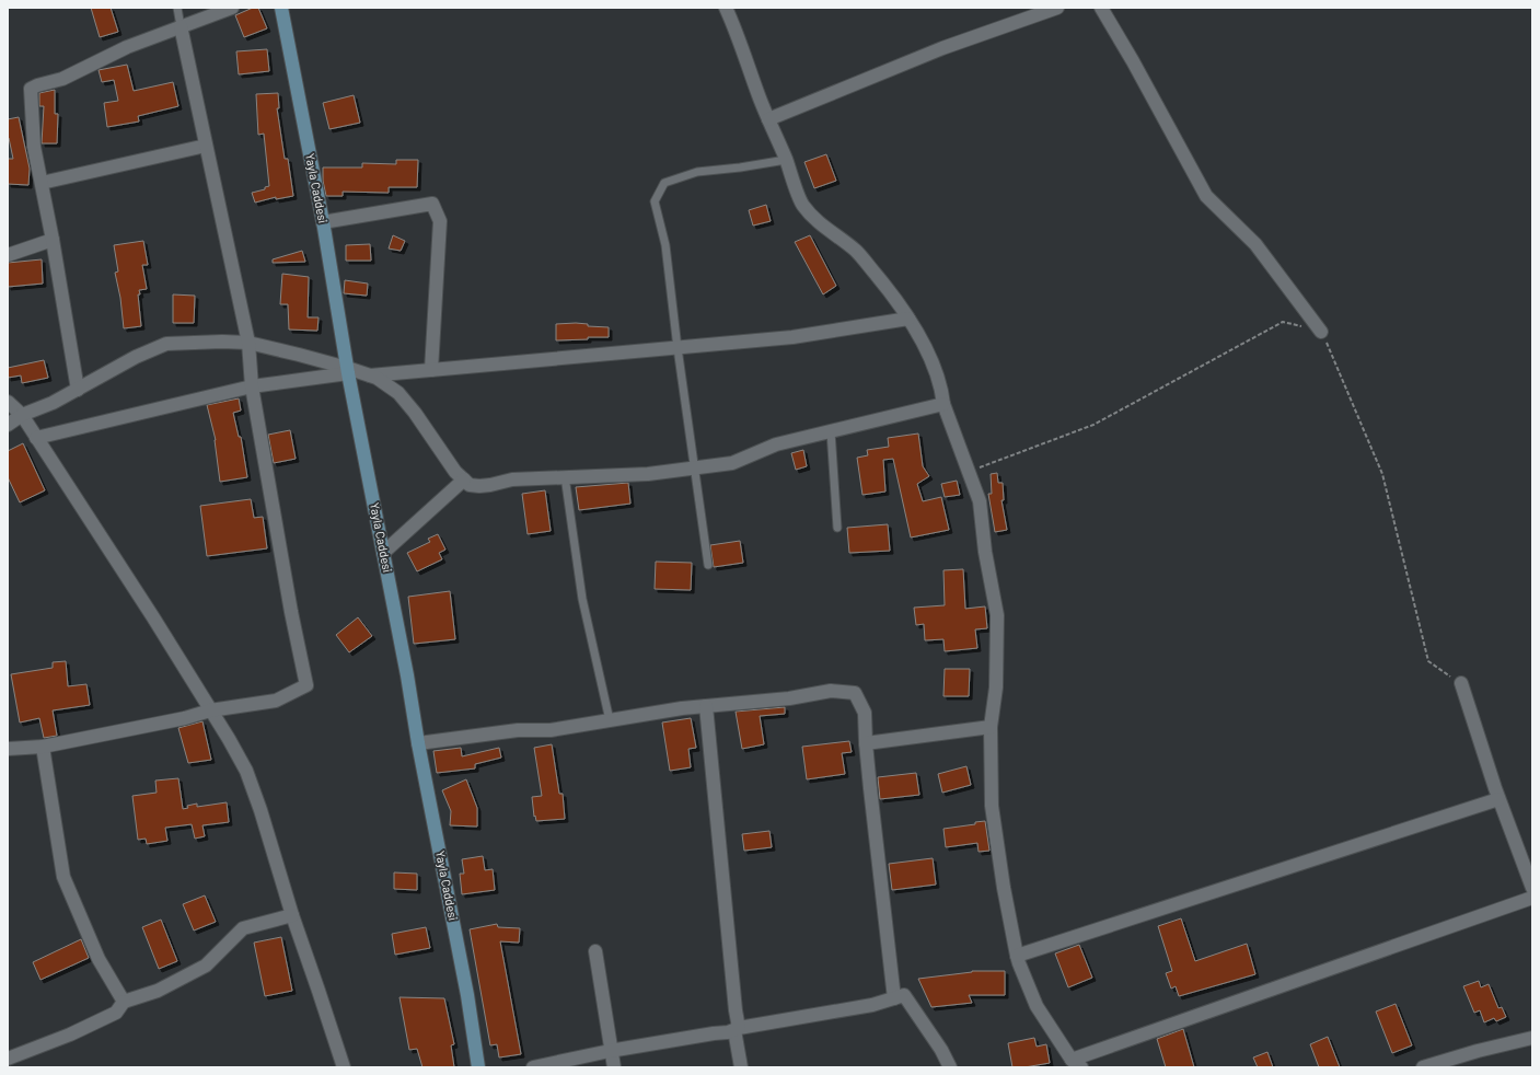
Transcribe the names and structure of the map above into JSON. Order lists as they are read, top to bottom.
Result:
{
  "streets": {
    "street": ["Yayla Caddesi"]
  }
}
